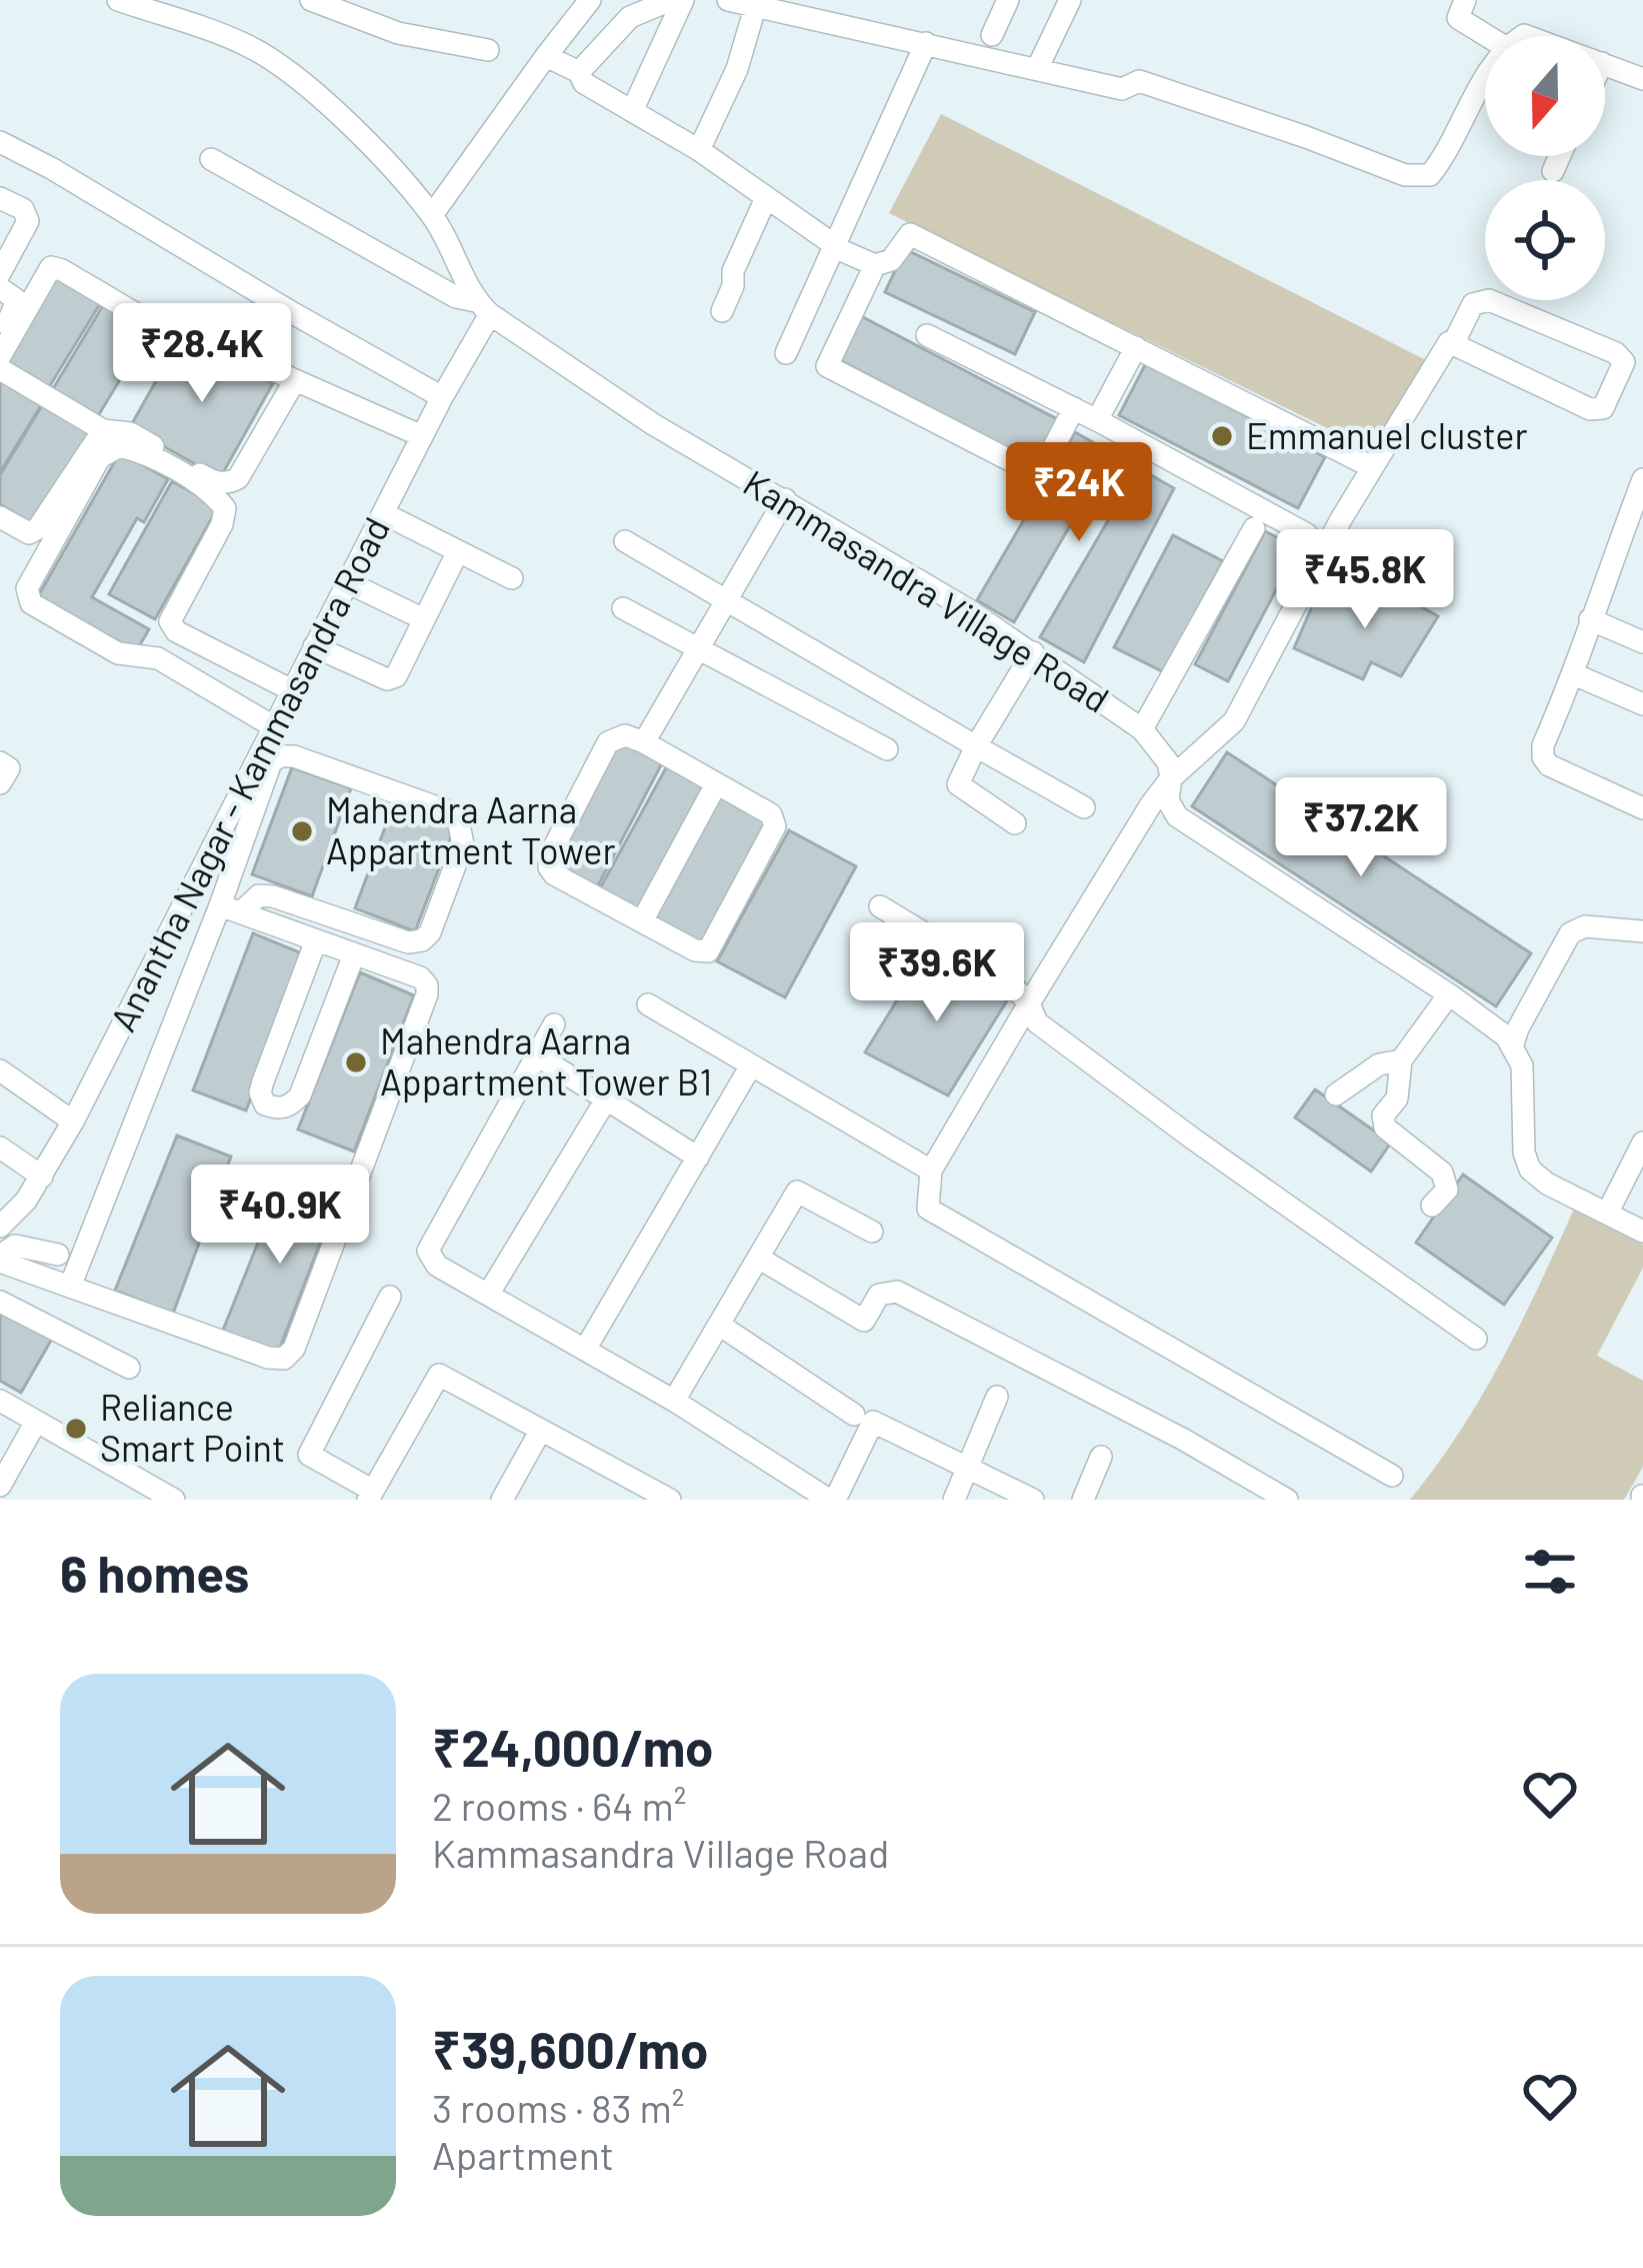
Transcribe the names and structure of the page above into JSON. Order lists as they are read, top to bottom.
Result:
{
  "streets": {
    "street": ["Kammasandra Village Road", "Anantha Nagar - Kammasandra Road"]
  },
  "crossings": [
    ["Kammasandra Village Road", "Anantha Nagar - Kammasandra Road"]
  ],
  "places": [
    "Emmanuel cluster",
    "Mahendra Aarna Appartment Tower",
    "Mahendra Aarna Appartment Tower B1",
    "Reliance Smart Point"
  ],
  "north": "bottom",
  "page": {
    "price": [
      "₹28.4K",
      "₹24K",
      "₹45.8K",
      "₹37.2K",
      "₹39.6K",
      "₹40.9K"
    ],
    "heading": "6 homes",
    "list": [
      {
        "name": "₹24,000/mo",
        "note": "2 rooms · 64 m² · Kammasandra Village Road"
      },
      {
        "name": "₹39,600/mo",
        "note": "3 rooms · 83 m² · Apartment"
      }
    ]
  }
}
